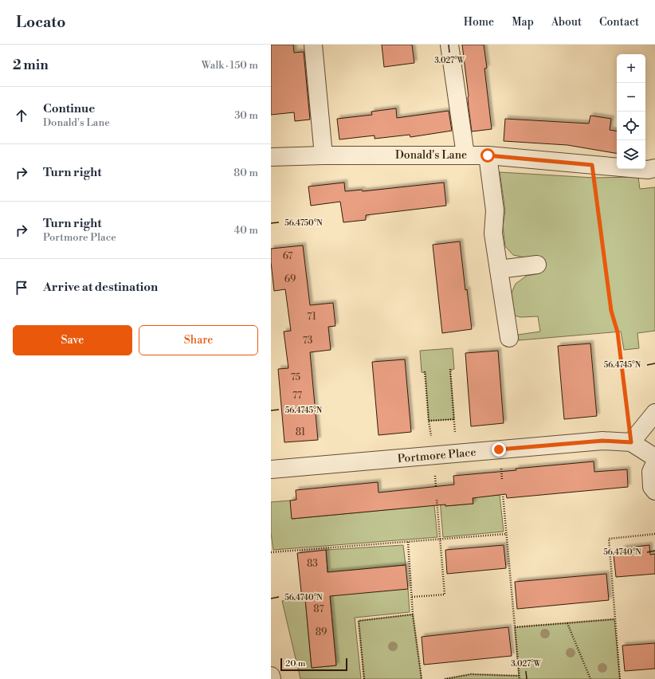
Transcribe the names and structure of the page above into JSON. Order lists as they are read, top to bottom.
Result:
{
  "streets": {
    "street": ["Donald's Lane", "Portmore Place"]
  },
  "house_numbers": [
    "67",
    "69",
    "71",
    "73",
    "75",
    "77",
    "81",
    "83",
    "87",
    "89"
  ],
  "scale_bar": "20 m",
  "page": {
    "header": "Locato",
    "nav": [
      "Home",
      "Map",
      "About",
      "Contact"
    ],
    "heading": ["2 min", "Walk · 150 m"],
    "map_buttons": ["+", "−"],
    "list": [
      ["Continue", "Donald's Lane", "30 m"],
      ["Turn right", "80 m"],
      ["Turn right", "Portmore Place", "40 m"],
      "Arrive at destination"
    ],
    "buttons": ["Save", "Share"],
    "scale": "20 m"
  },
  "coordinates": [
    "3.027°W",
    "56.4750°N",
    "56.4745°N",
    "56.4740°N"
  ]
}
